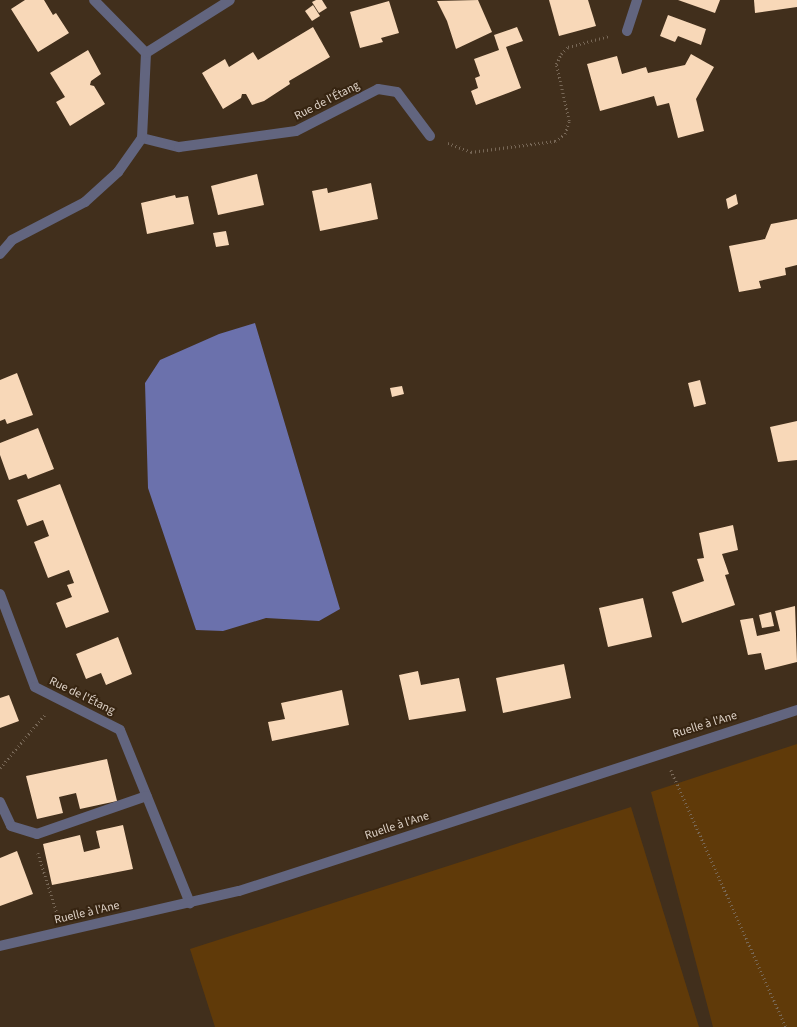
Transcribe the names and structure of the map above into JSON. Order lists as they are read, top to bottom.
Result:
{
  "streets": {
    "street": ["Rue de l'Étang", "Ruelle à l'Ane"]
  },
  "crossings": [
    ["Rue de l'Étang", "Ruelle à l'Ane"]
  ]
}
